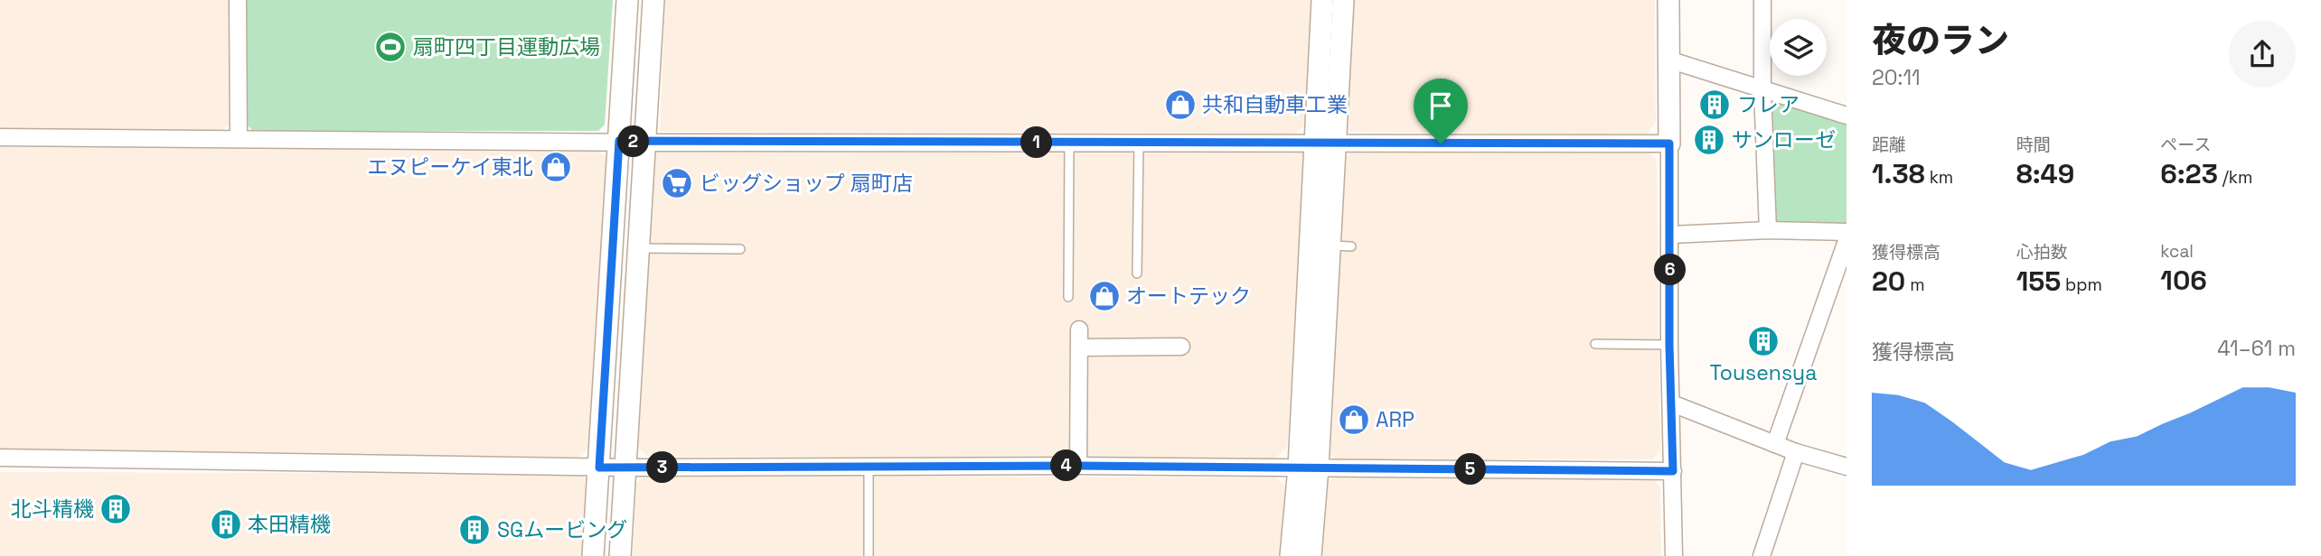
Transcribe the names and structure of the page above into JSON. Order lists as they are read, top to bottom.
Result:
{
  "places": {
    "sports": ["扇町四丁目運動広場"],
    "shop": [
      "共和自動車工業",
      "エヌピーケイ東北",
      "オートテック",
      "ARP"
    ],
    "building": [
      "フレア",
      "サンローゼ",
      "Tousensya",
      "北斗精機",
      "本田精機",
      "SGムービング"
    ],
    "supermarket": ["ビッグショップ 扇町店"]
  },
  "page": {
    "heading": ["夜のラン", "20:11"],
    "stats": [
      ["距離", "1.38 km"],
      ["時間", "8:49"],
      ["ペース", "6:23 /km"],
      ["獲得標高", "20 m"],
      ["心拍数", "155 bpm"],
      ["kcal", "106"]
    ],
    "pins": [
      "2",
      "1",
      "6",
      "4",
      "3",
      "5"
    ],
    "chart": ["獲得標高", "41–61 m"]
  }
}
